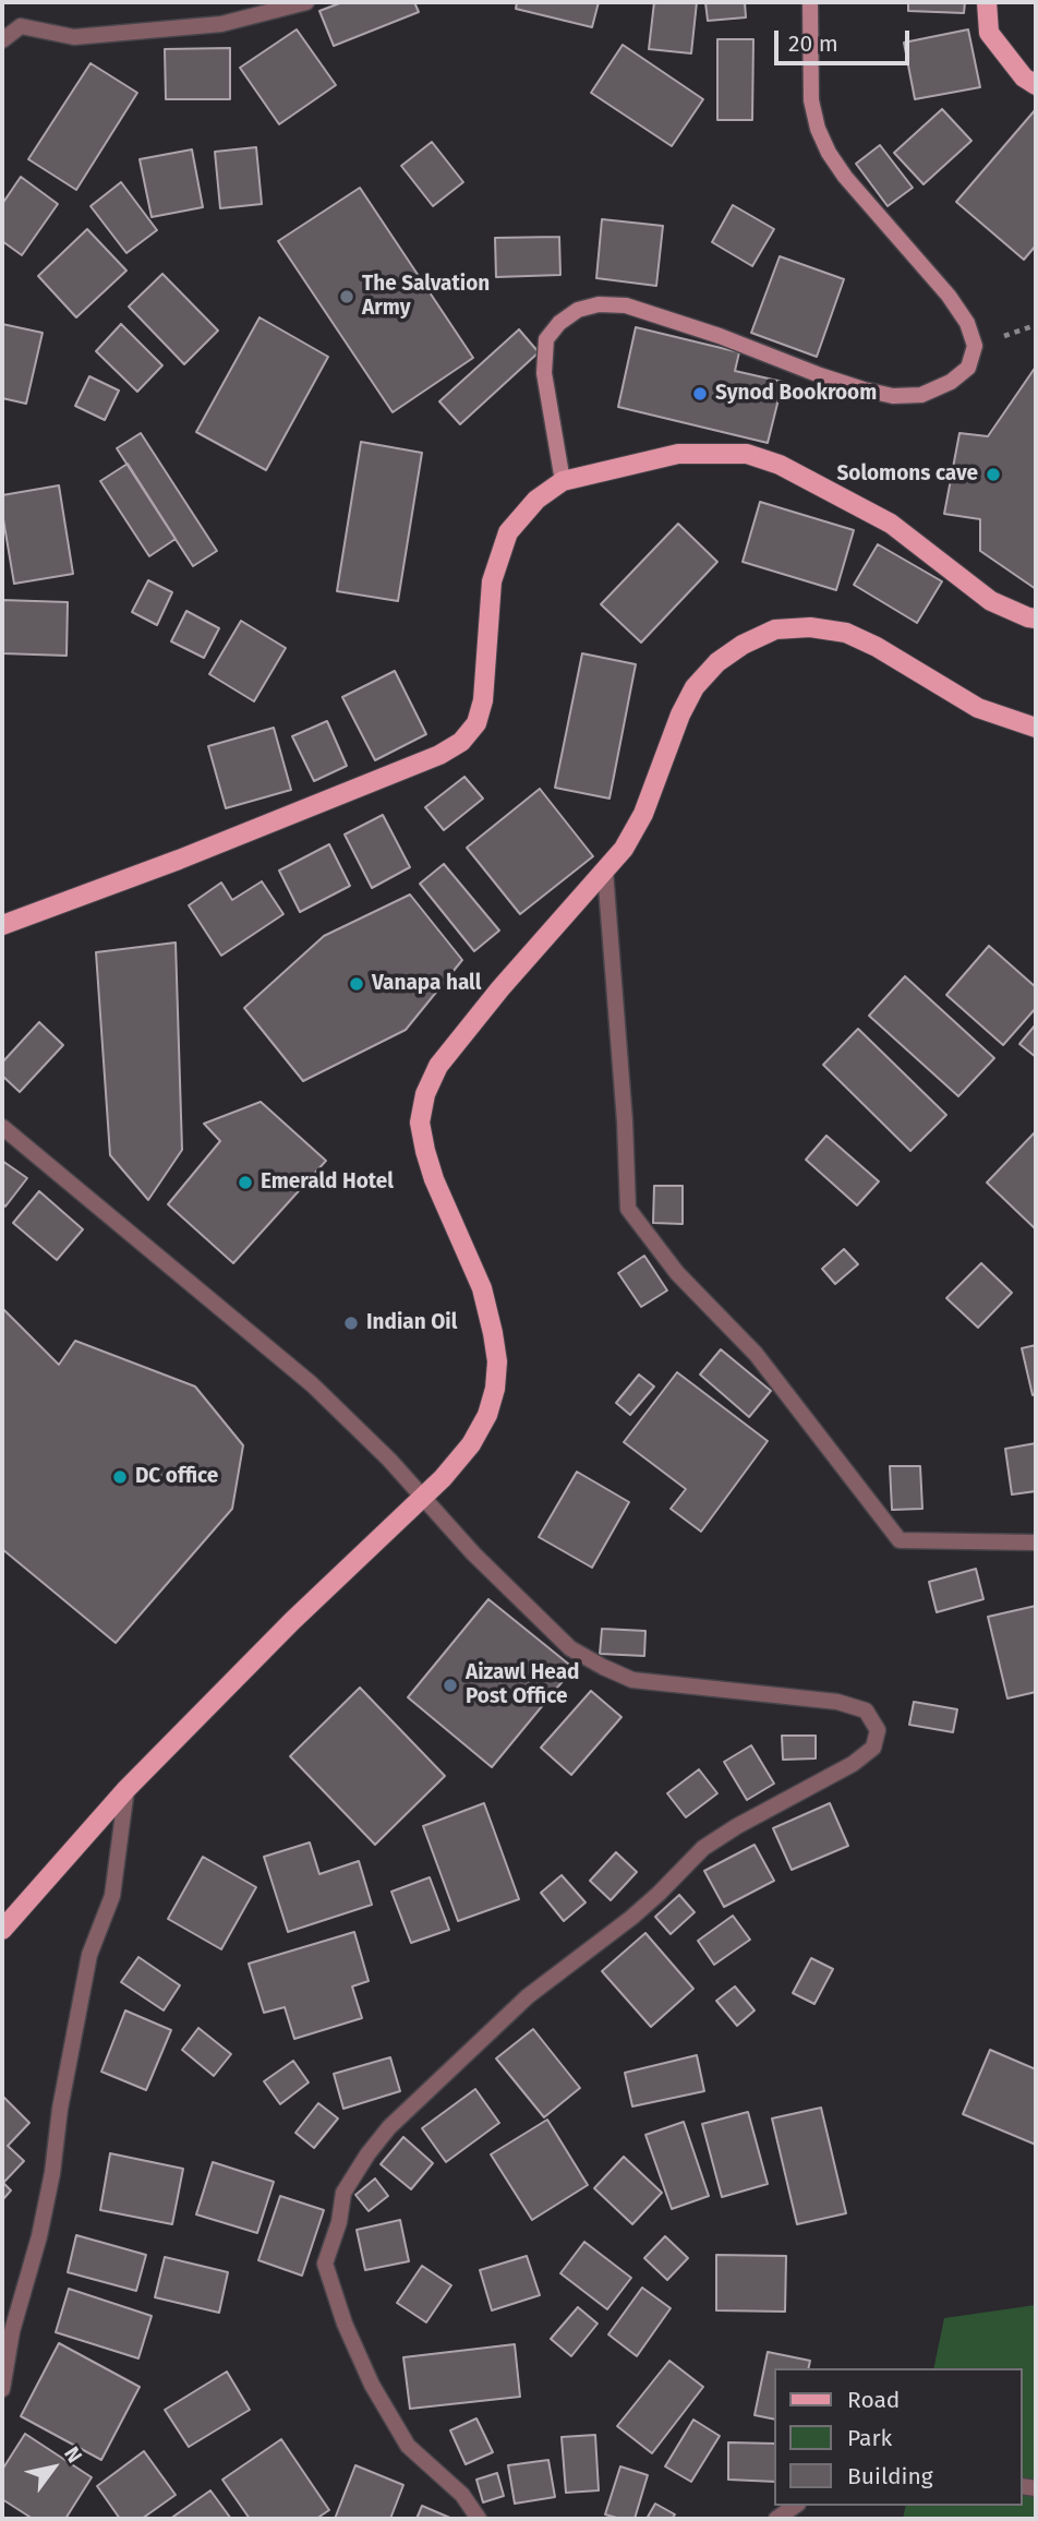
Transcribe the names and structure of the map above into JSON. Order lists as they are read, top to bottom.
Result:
{
  "places": [
    "The Salvation Army",
    "Synod Bookroom",
    "Solomons cave",
    "Vanapa hall",
    "Emerald Hotel",
    "Indian Oil",
    "DC office",
    "Aizawl Head Post Office"
  ],
  "legend": ["Road", "Park", "Building"],
  "scale_bar": "20 m",
  "north": "top right"
}
